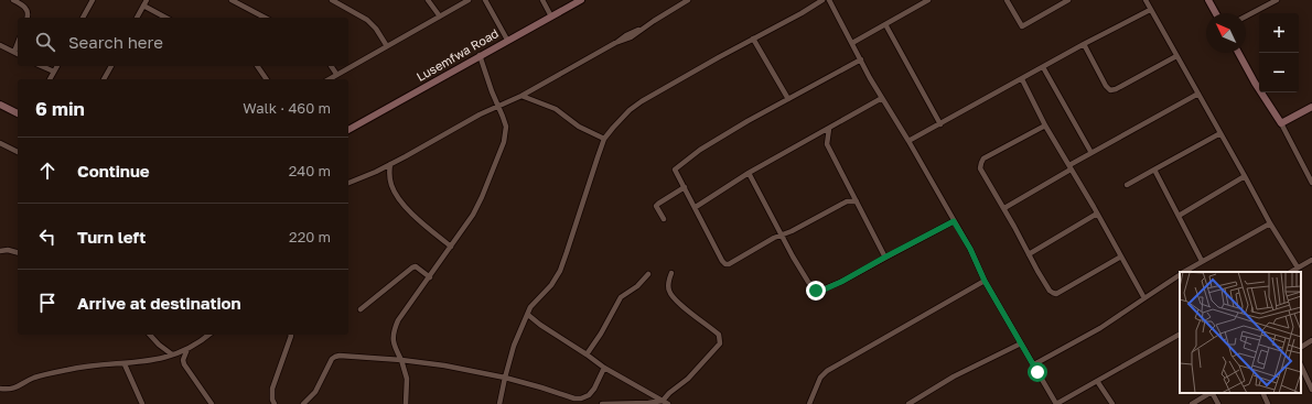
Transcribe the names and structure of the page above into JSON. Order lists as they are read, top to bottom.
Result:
{
  "streets": {
    "street": ["Lusemfwa Road"]
  },
  "north": "top left",
  "page": {
    "map_buttons": ["+", "−"],
    "search": "Search here",
    "heading": ["6 min", "Walk · 460 m"],
    "list": [
      ["Continue", "240 m"],
      ["Turn left", "220 m"],
      "Arrive at destination"
    ]
  }
}
